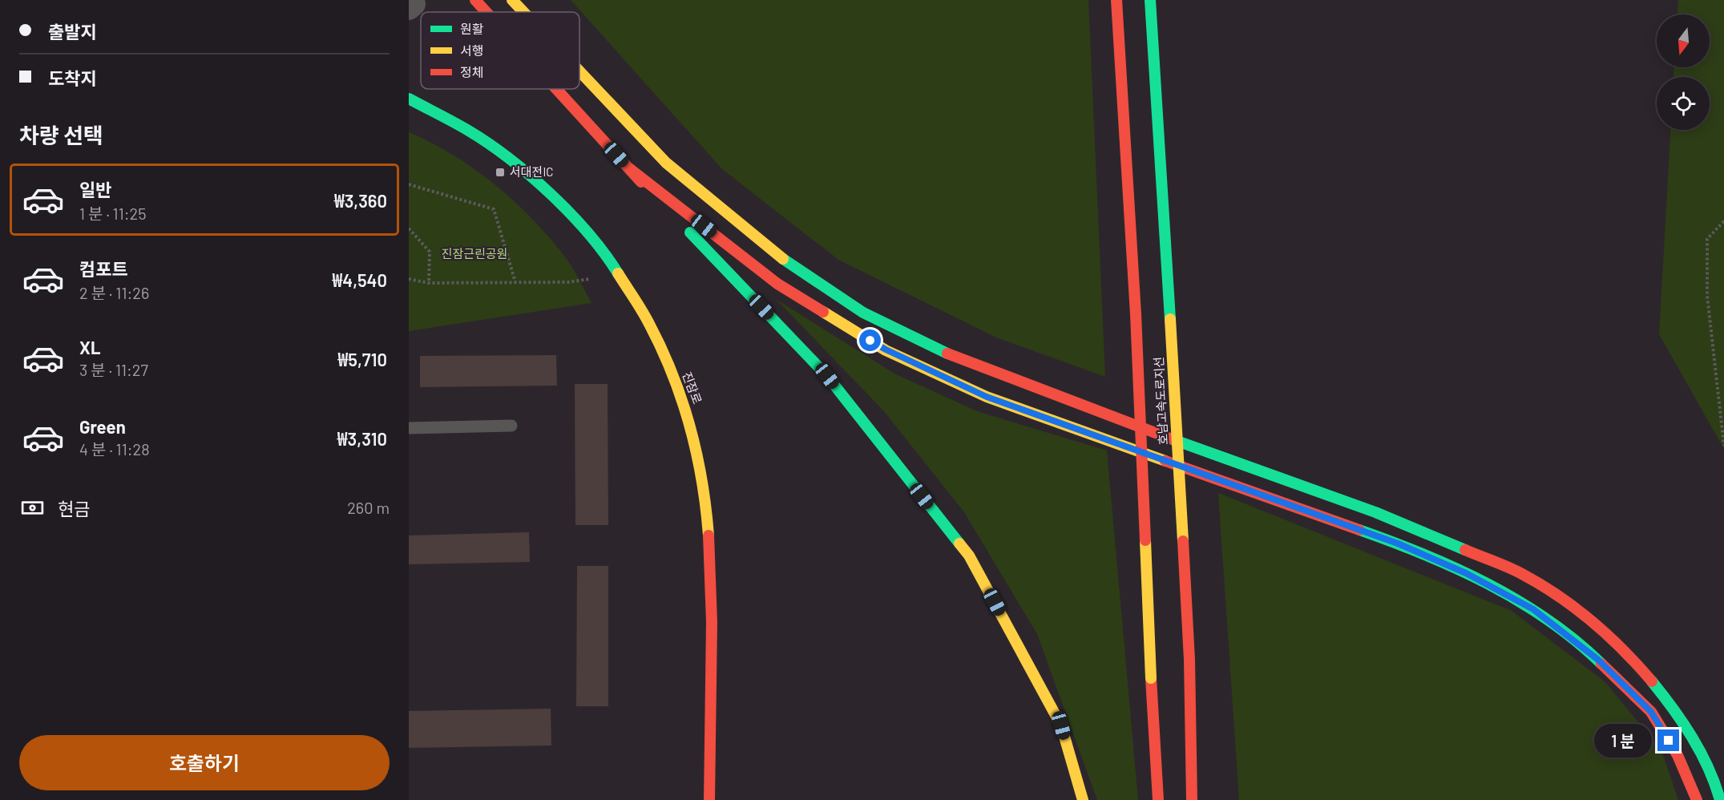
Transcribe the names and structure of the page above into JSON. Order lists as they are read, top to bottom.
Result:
{
  "streets": {
    "main road": ["진잠로", "호남고속도로지선"]
  },
  "parks": ["진잠근린공원"],
  "places": {
    "transit": ["서대전IC"]
  },
  "legend": ["원활", "서행", "정체"],
  "north": "bottom",
  "page": {
    "banner": ["출발지", "도착지"],
    "heading": "차량 선택",
    "list": [
      {
        "name": "일반",
        "note": "1 분 · 11:25",
        "value": "₩3,360"
      },
      {
        "name": "컴포트",
        "note": "2 분 · 11:26",
        "value": "₩4,540"
      },
      {
        "name": "XL",
        "note": "3 분 · 11:27",
        "value": "₩5,710"
      },
      {
        "name": "Green",
        "note": "4 분 · 11:28",
        "value": "₩3,310"
      }
    ],
    "pay": ["현금", "260 m"],
    "bubble": "1 분",
    "buttons": "호출하기"
  }
}
